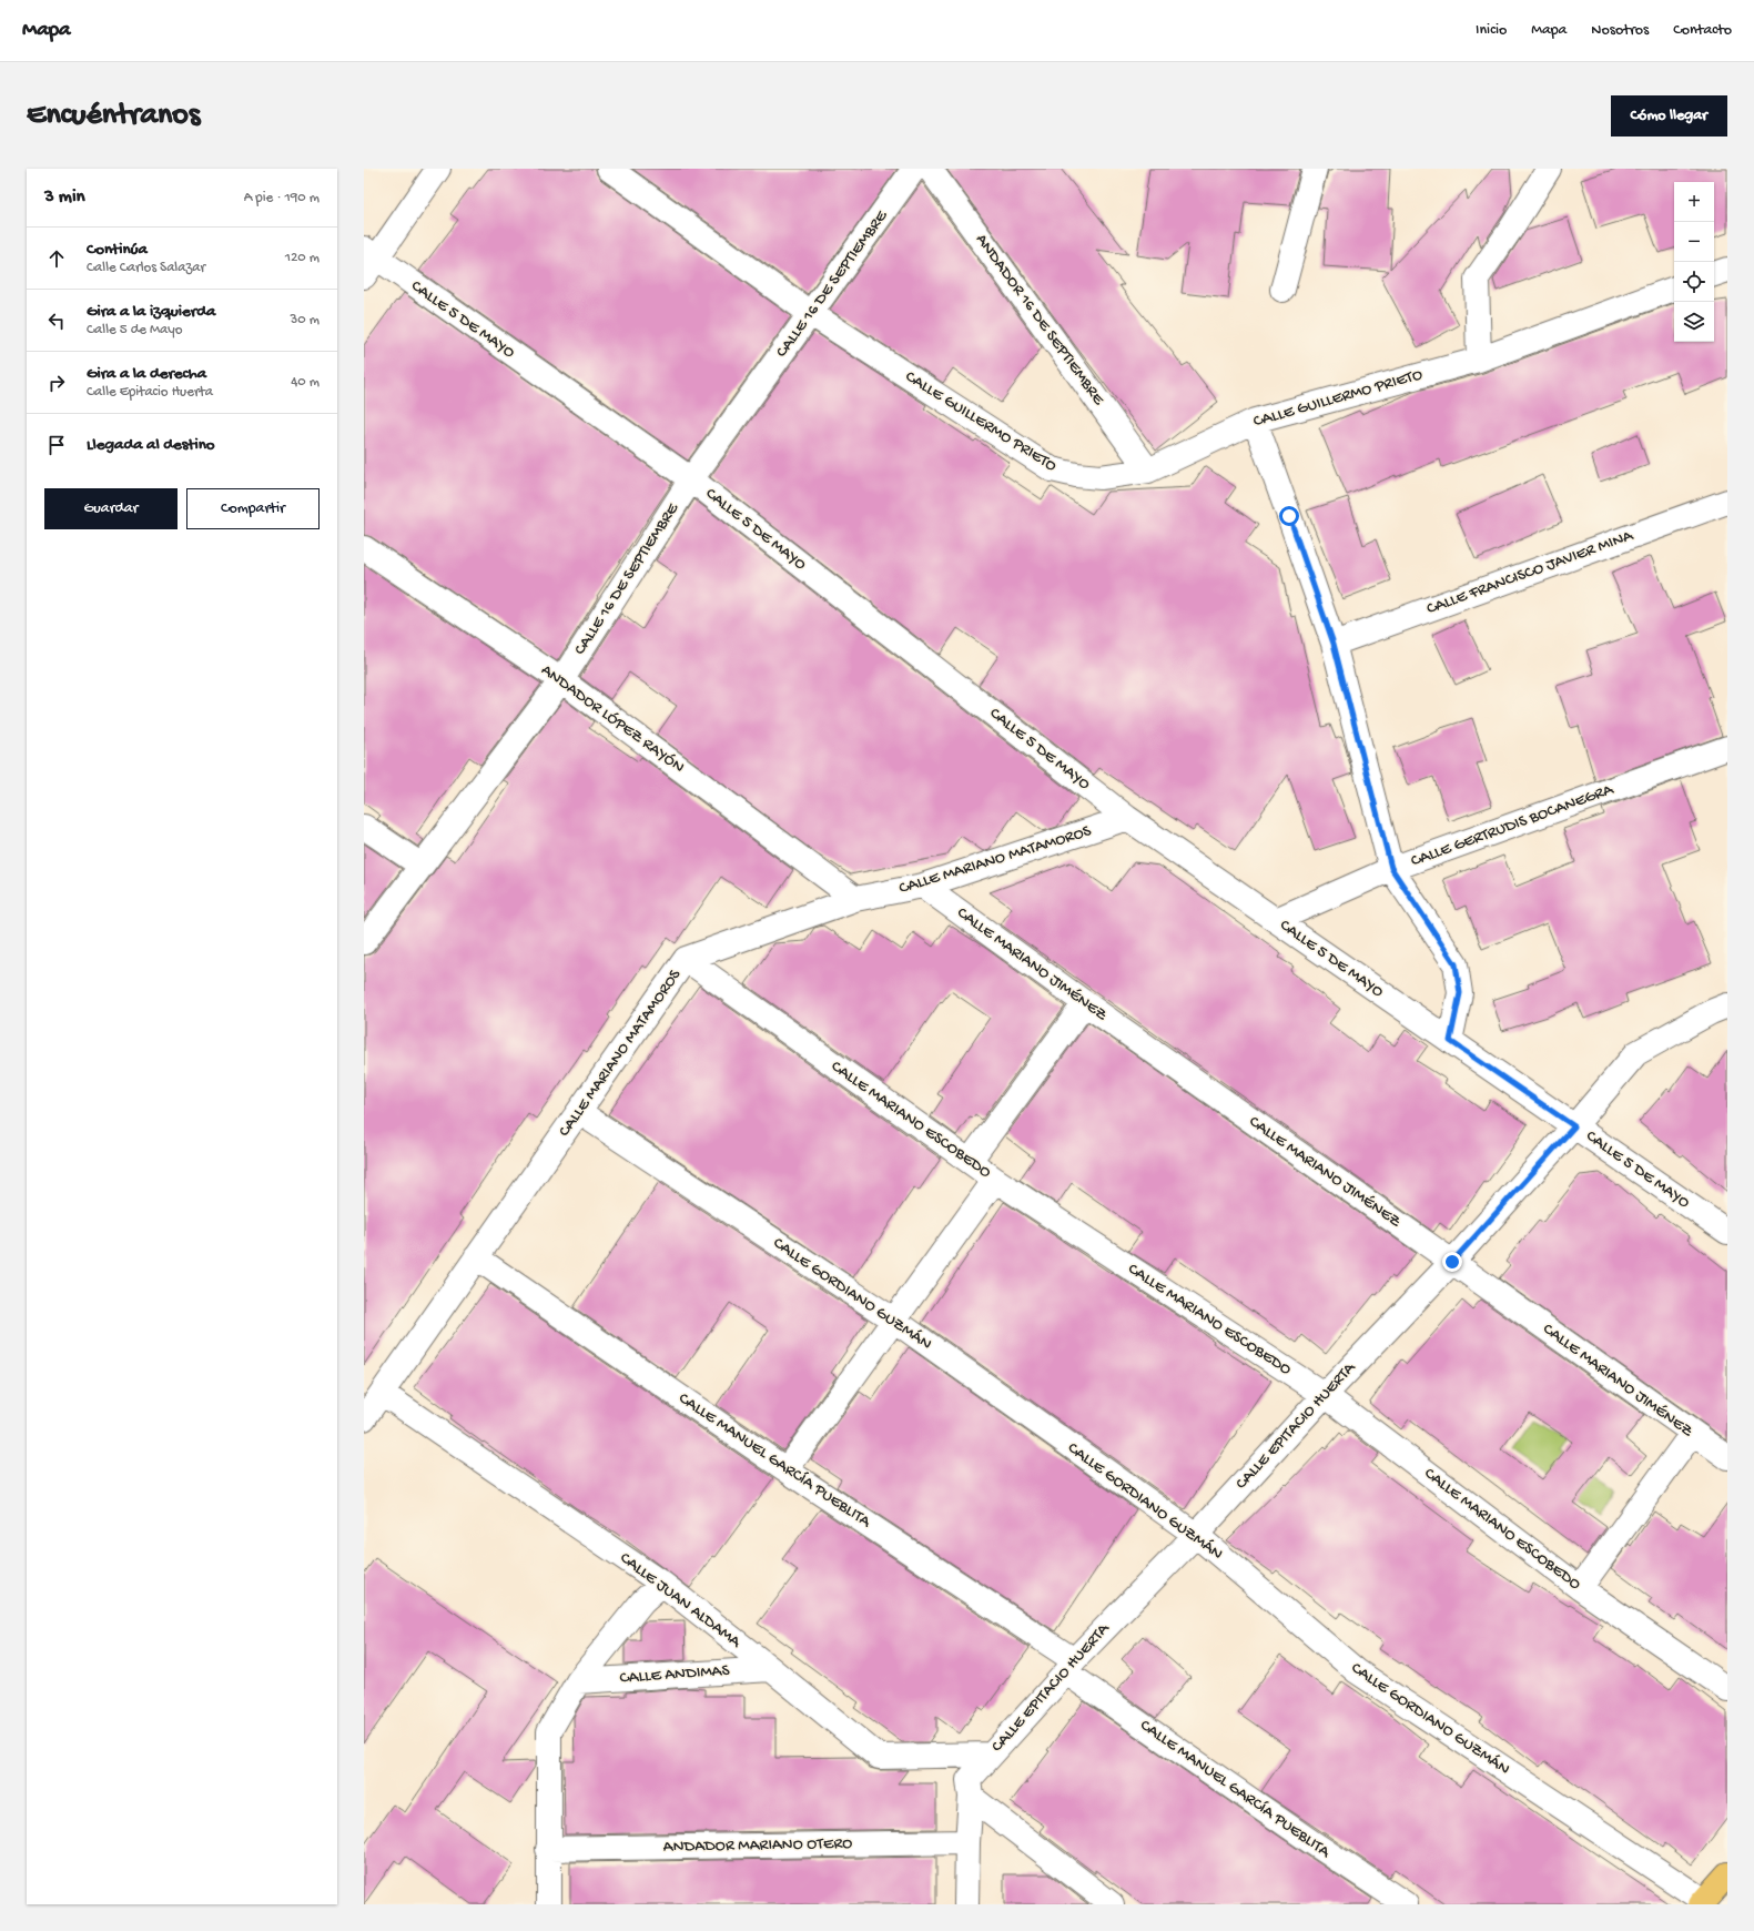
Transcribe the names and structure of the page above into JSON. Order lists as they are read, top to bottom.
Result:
{
  "streets": {
    "street": [
      "CALLE 16 DE SEPTIEMBRE",
      "CALLE 5 DE MAYO",
      "ANDADOR 16 DE SEPTIEMBRE",
      "CALLE GUILLERMO PRIETO",
      "CALLE FRANCISCO JAVIER MINA",
      "ANDADOR LÓPEZ RAYÓN",
      "CALLE GERTRUDIS BOCANEGRA",
      "CALLE MARIANO MATAMOROS",
      "CALLE MARIANO JIMÉNEZ",
      "CALLE MARIANO ESCOBEDO",
      "CALLE GORDIANO GUZMÁN",
      "CALLE EPITACIO HUERTA",
      "CALLE MANUEL GARCÍA PUEBLITA",
      "CALLE JUAN ALDAMA",
      "CALLE ANDIMAS",
      "ANDADOR MARIANO OTERO"
    ]
  },
  "crossings": [
    ["CALLE 16 DE SEPTIEMBRE", "CALLE 5 DE MAYO"],
    ["CALLE 16 DE SEPTIEMBRE", "CALLE GUILLERMO PRIETO"],
    ["CALLE 16 DE SEPTIEMBRE", "ANDADOR LÓPEZ RAYÓN"],
    ["CALLE 5 DE MAYO", "CALLE GERTRUDIS BOCANEGRA"],
    ["CALLE 5 DE MAYO", "CALLE MARIANO MATAMOROS"],
    ["CALLE 5 DE MAYO", "CALLE EPITACIO HUERTA"],
    ["ANDADOR 16 DE SEPTIEMBRE", "CALLE GUILLERMO PRIETO"],
    ["ANDADOR LÓPEZ RAYÓN", "CALLE MARIANO MATAMOROS"],
    ["CALLE MARIANO MATAMOROS", "CALLE MARIANO JIMÉNEZ"],
    ["CALLE MARIANO MATAMOROS", "CALLE MARIANO ESCOBEDO"],
    ["CALLE MARIANO MATAMOROS", "CALLE GORDIANO GUZMÁN"],
    ["CALLE MARIANO MATAMOROS", "CALLE MANUEL GARCÍA PUEBLITA"],
    ["CALLE MARIANO MATAMOROS", "CALLE JUAN ALDAMA"],
    ["CALLE MARIANO JIMÉNEZ", "CALLE EPITACIO HUERTA"],
    ["CALLE MARIANO ESCOBEDO", "CALLE EPITACIO HUERTA"],
    ["CALLE GORDIANO GUZMÁN", "CALLE EPITACIO HUERTA"],
    ["CALLE EPITACIO HUERTA", "CALLE MANUEL GARCÍA PUEBLITA"],
    ["CALLE EPITACIO HUERTA", "CALLE JUAN ALDAMA"],
    ["CALLE EPITACIO HUERTA", "ANDADOR MARIANO OTERO"],
    ["CALLE JUAN ALDAMA", "CALLE ANDIMAS"]
  ],
  "page": {
    "header": "Mapa",
    "nav": [
      "Inicio",
      "Mapa",
      "Nosotros",
      "Contacto"
    ],
    "buttons": [
      "Cómo llegar",
      ["Guardar", "Compartir"]
    ],
    "title": "Encuéntranos",
    "heading": ["3 min", "A pie · 190 m"],
    "map_buttons": ["+", "−"],
    "list": [
      ["Continúa", "Calle Carlos Salazar", "120 m"],
      ["Gira a la izquierda", "Calle 5 de Mayo", "30 m"],
      ["Gira a la derecha", "Calle Epitacio Huerta", "40 m"],
      "Llegada al destino"
    ]
  }
}
